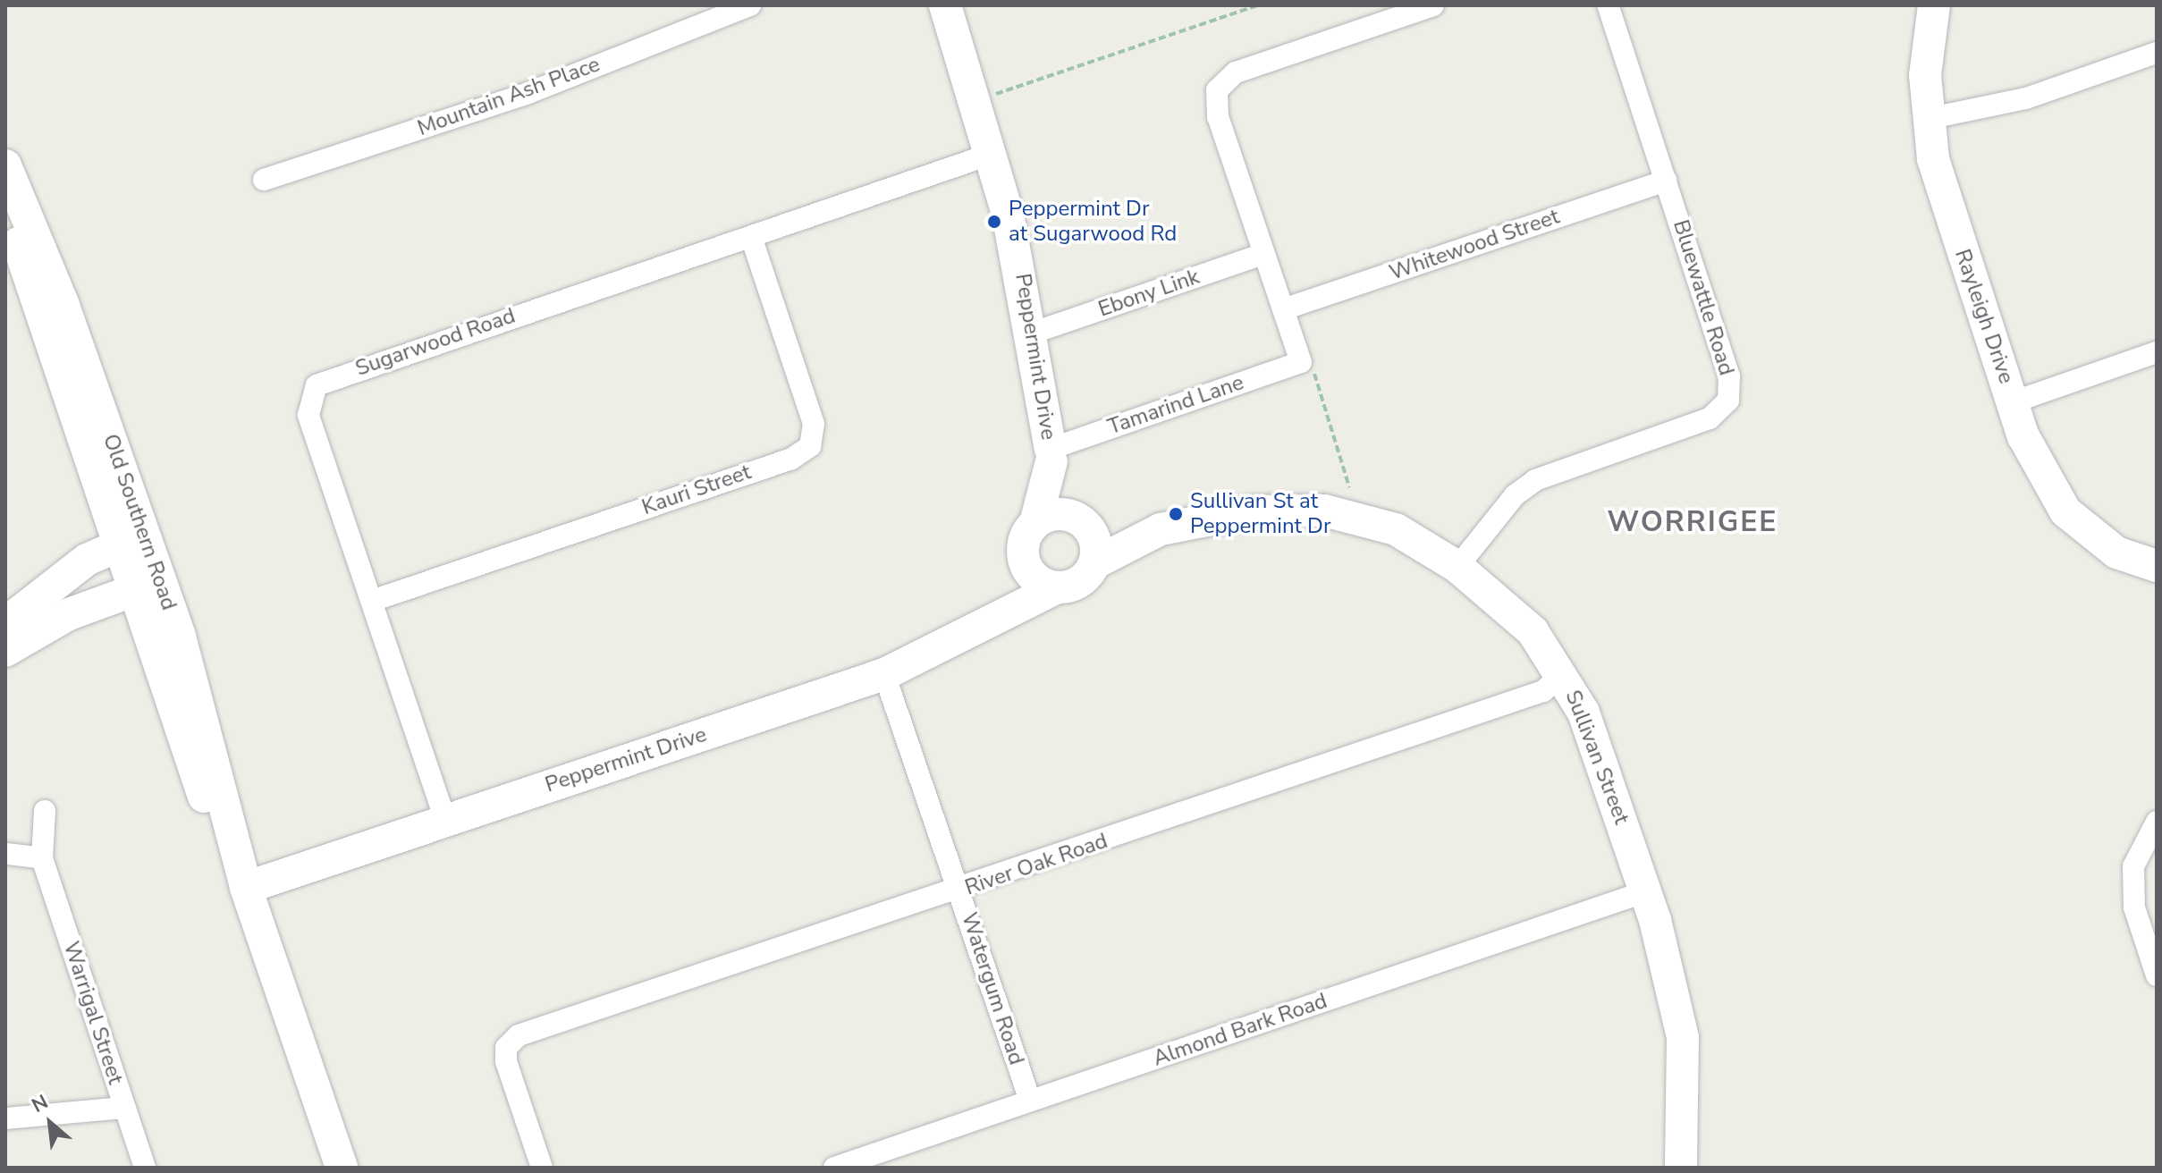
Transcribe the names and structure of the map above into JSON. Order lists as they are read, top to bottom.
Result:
{
  "streets": {
    "street": [
      "Mountain Ash Place",
      "Whitewood Street",
      "Ebony Link",
      "Bluewattle Road",
      "Rayleigh Drive",
      "Sugarwood Road",
      "Peppermint Drive",
      "Tamarind Lane",
      "Kauri Street",
      "Old Southern Road",
      "Sullivan Street",
      "River Oak Road",
      "Watergum Road",
      "Warrigal Street",
      "Almond Bark Road"
    ]
  },
  "crossings": [
    ["Whitewood Street", "Bluewattle Road"],
    ["Whitewood Street", "Tamarind Lane"],
    ["Ebony Link", "Peppermint Drive"],
    ["Bluewattle Road", "Sullivan Street"],
    ["Sugarwood Road", "Peppermint Drive"],
    ["Sugarwood Road", "Kauri Street"],
    ["Peppermint Drive", "Tamarind Lane"],
    ["Peppermint Drive", "Old Southern Road"],
    ["Peppermint Drive", "Sullivan Street"],
    ["Peppermint Drive", "Watergum Road"],
    ["Sullivan Street", "River Oak Road"],
    ["Sullivan Street", "Almond Bark Road"],
    ["River Oak Road", "Watergum Road"],
    ["Watergum Road", "Almond Bark Road"]
  ],
  "districts": ["WORRIGEE"],
  "places": ["Peppermint Dr at Sugarwood Rd", "Sullivan St at Peppermint Dr"],
  "north": "top left"
}
